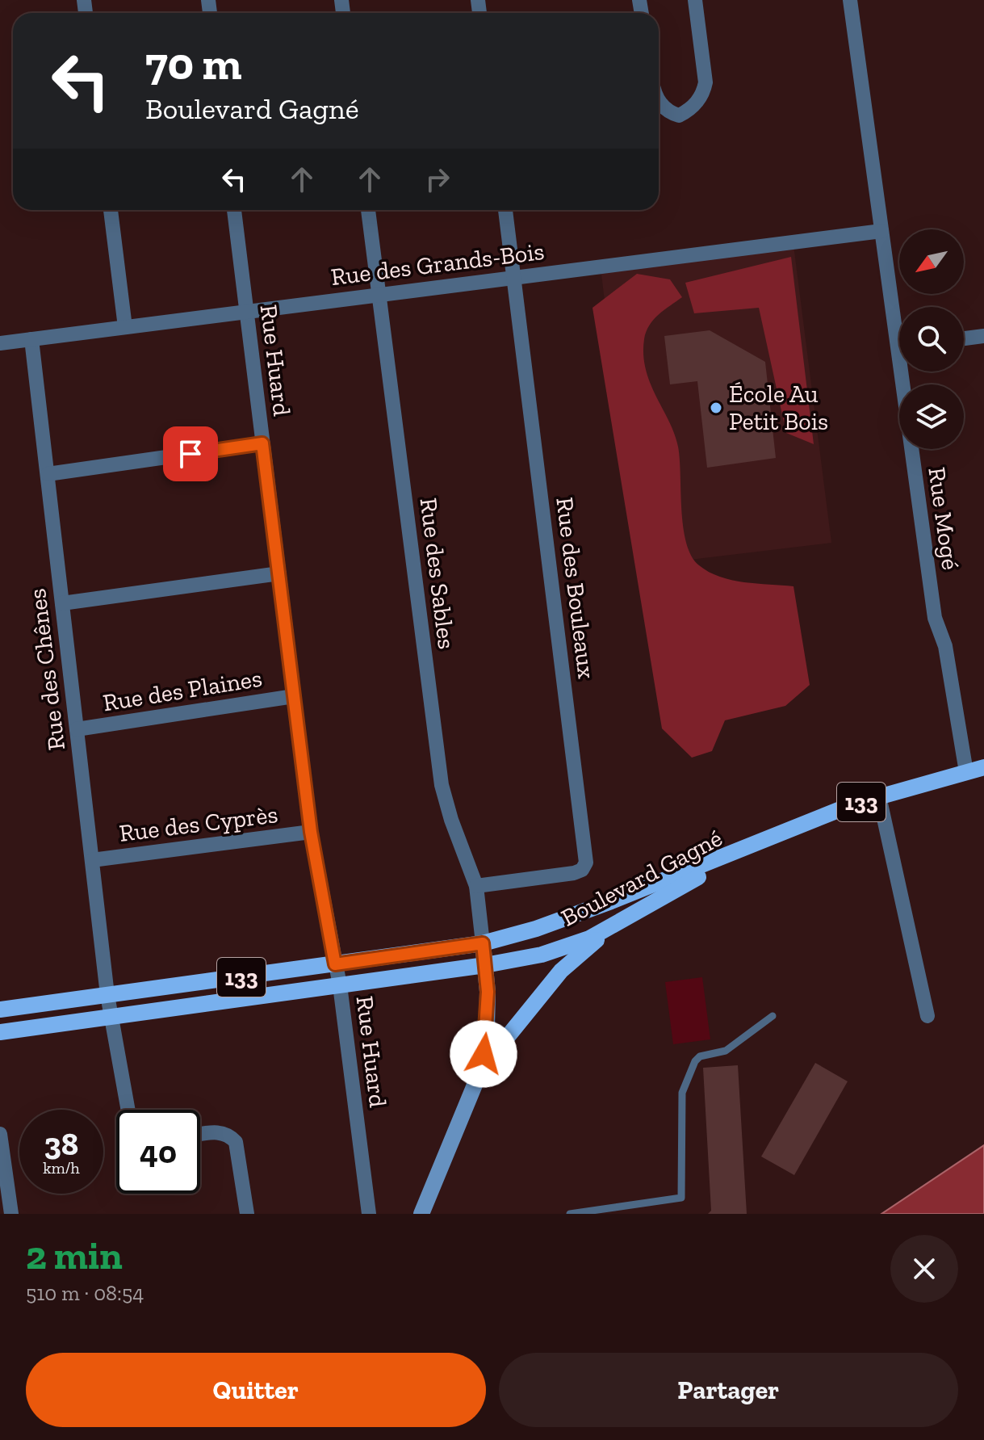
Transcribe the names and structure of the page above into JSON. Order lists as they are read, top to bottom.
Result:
{
  "streets": {
    "main road": ["133", "Boulevard Gagné"],
    "street": [
      "Rue des Grands-Bois",
      "Rue Huard",
      "Rue Mogé",
      "Rue des Sables",
      "Rue des Bouleaux",
      "Rue des Chênes",
      "Rue des Plaines",
      "Rue des Cyprès"
    ]
  },
  "crossings": [
    ["Rue des Grands-Bois", "Rue Huard"],
    ["Rue des Grands-Bois", "Rue Mogé"],
    ["Rue des Grands-Bois", "Rue des Sables"],
    ["Rue des Grands-Bois", "Rue des Bouleaux"],
    ["Rue des Grands-Bois", "Rue des Chênes"],
    ["Rue Huard", "Rue des Plaines"],
    ["Rue Huard", "Rue des Cyprès"],
    ["Rue Huard", "Boulevard Gagné"],
    ["Rue Mogé", "133"],
    ["Rue des Sables", "Rue des Bouleaux"],
    ["Rue des Sables", "Boulevard Gagné"],
    ["Rue des Chênes", "Rue des Plaines"],
    ["Rue des Chênes", "Rue des Cyprès"],
    ["Rue des Chênes", "Boulevard Gagné"],
    ["133", "Boulevard Gagné"]
  ],
  "places": ["École Au Petit Bois"],
  "north": "bottom left",
  "page": {
    "turn": ["70 m", "Boulevard Gagné"],
    "speed": "38 km/h",
    "limit": "40",
    "heading": ["2 min", "510 m · 08:54"],
    "buttons": ["Quitter", "Partager"]
  }
}
